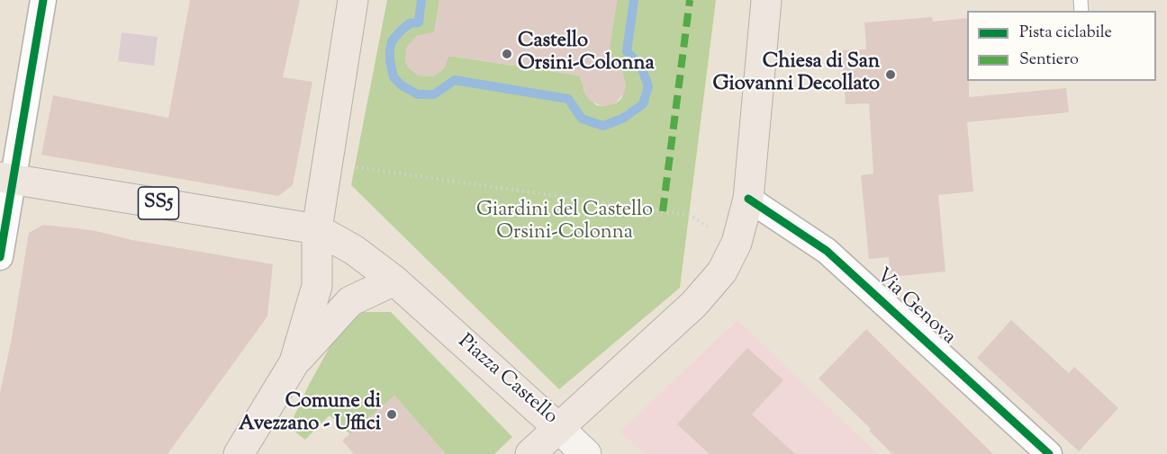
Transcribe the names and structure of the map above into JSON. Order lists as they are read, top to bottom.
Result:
{
  "streets": {
    "main road": ["SS5", "Piazza Castello"],
    "street": ["Via Genova"]
  },
  "crossings": [
    ["SS5", "Piazza Castello"],
    ["Via Genova", "Piazza Castello"]
  ],
  "parks": ["Giardini del Castello Orsini-Colonna"],
  "places": ["Castello Orsini-Colonna", "Chiesa di San Giovanni Decollato", "Comune di Avezzano - Uffici"],
  "legend": ["Pista ciclabile", "Sentiero"]
}
